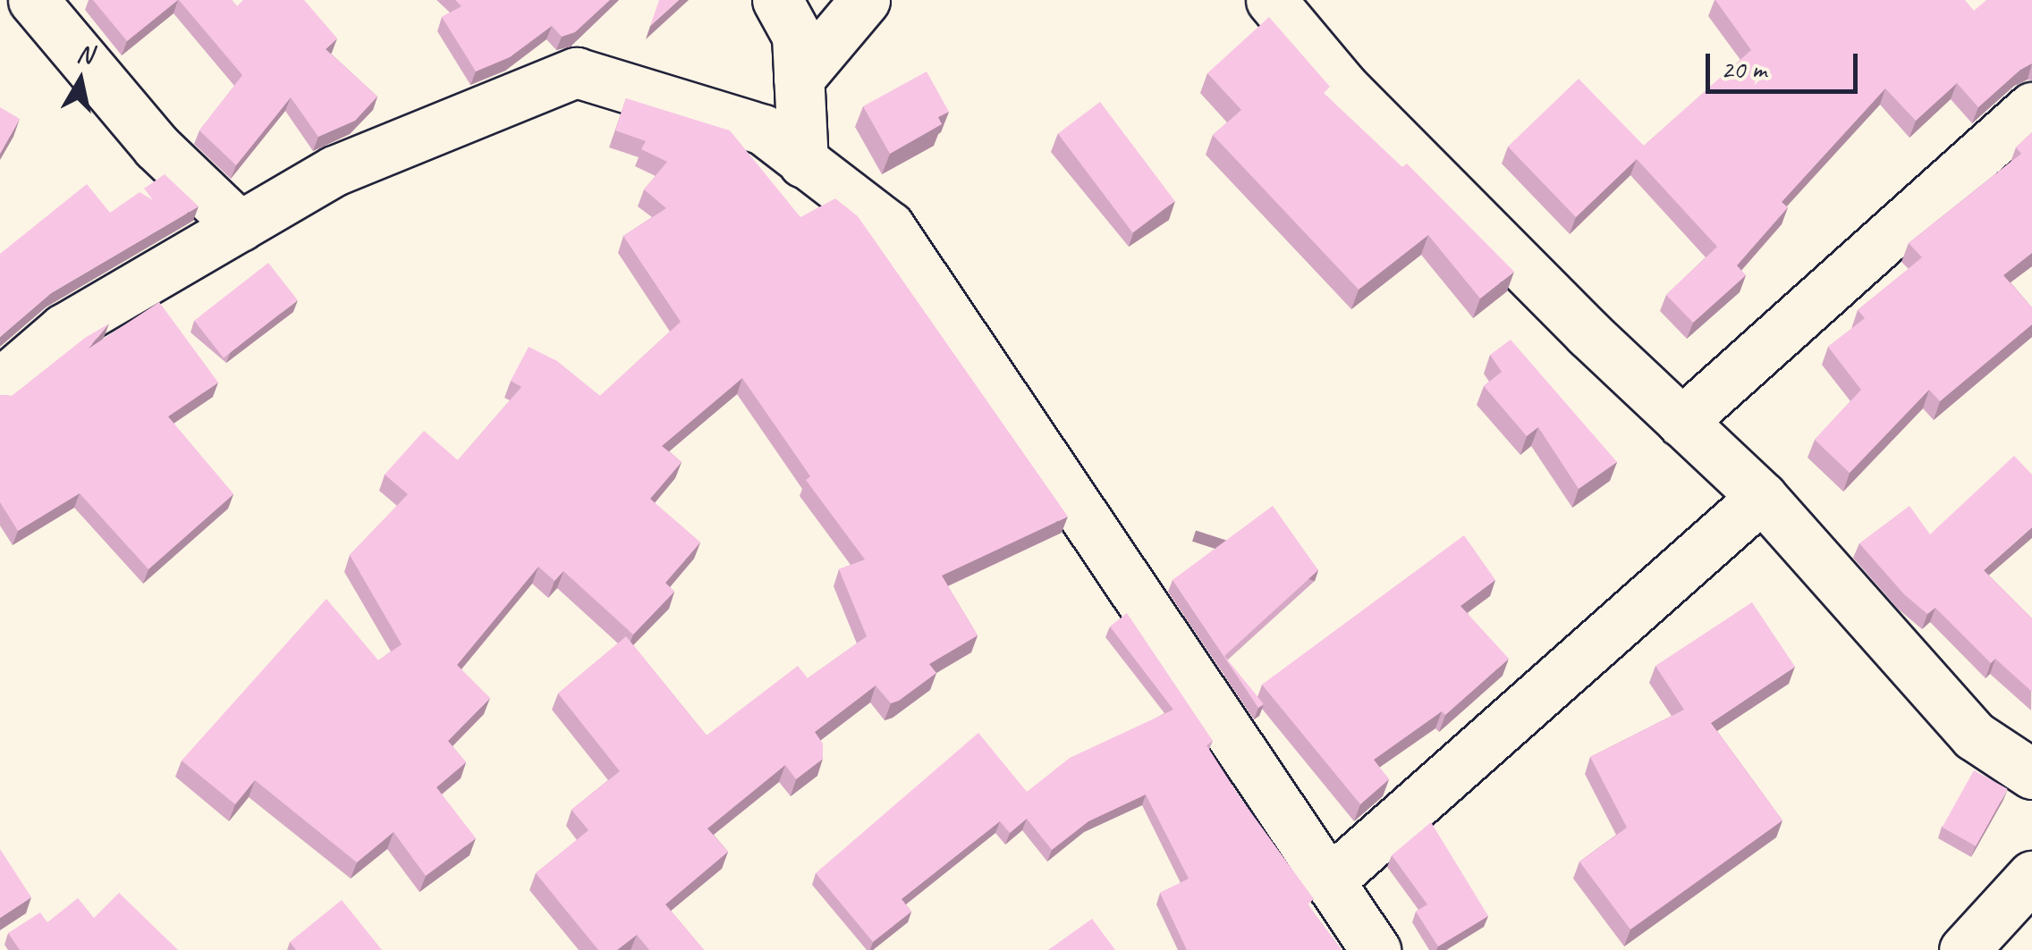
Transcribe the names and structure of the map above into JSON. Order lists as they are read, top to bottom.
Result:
{
  "scale_bar": "20 m",
  "north": "top"
}
